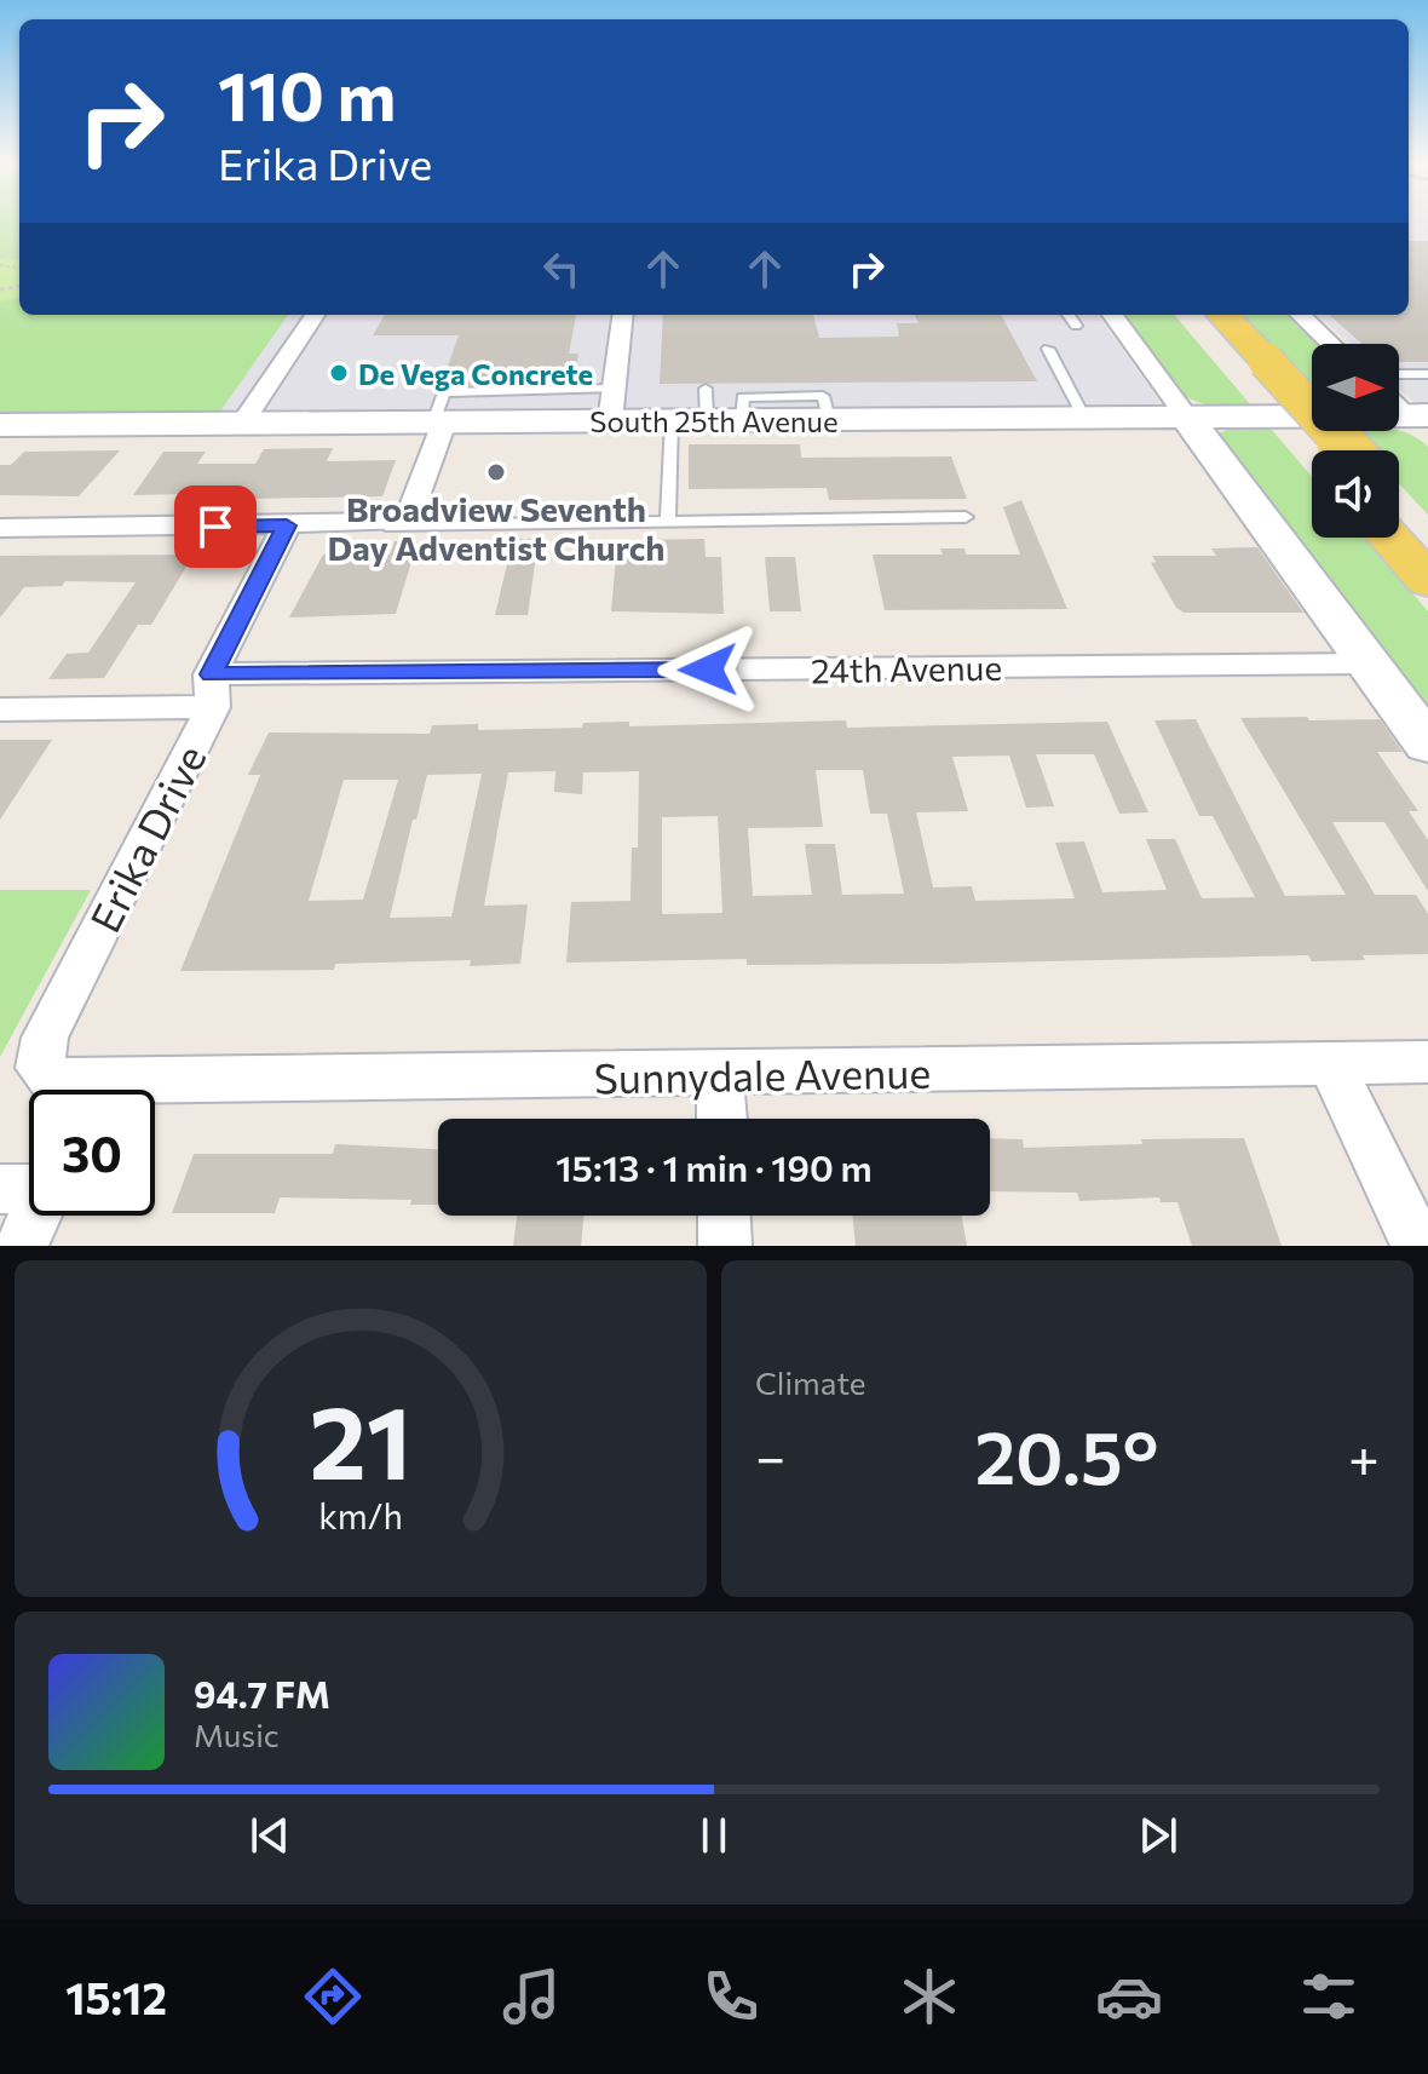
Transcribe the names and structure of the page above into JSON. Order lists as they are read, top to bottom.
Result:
{
  "streets": {
    "street": [
      "South 25th Avenue",
      "24th Avenue",
      "Erika Drive",
      "Sunnydale Avenue"
    ]
  },
  "crossings": [
    ["24th Avenue", "Erika Drive"]
  ],
  "places": ["De Vega Concrete", "Broadview Seventh Day Adventist Church"],
  "north": "right",
  "page": {
    "turn": ["110 m", "Erika Drive"],
    "limit": "30",
    "trip": "15:13 · 1 min · 190 m",
    "tile": "Climate",
    "heat": ["−", "20.5°", "+"],
    "song": ["94.7 FM", "Music"],
    "tabs": "15:12",
    "gauge": ["21", "km/h"]
  }
}
